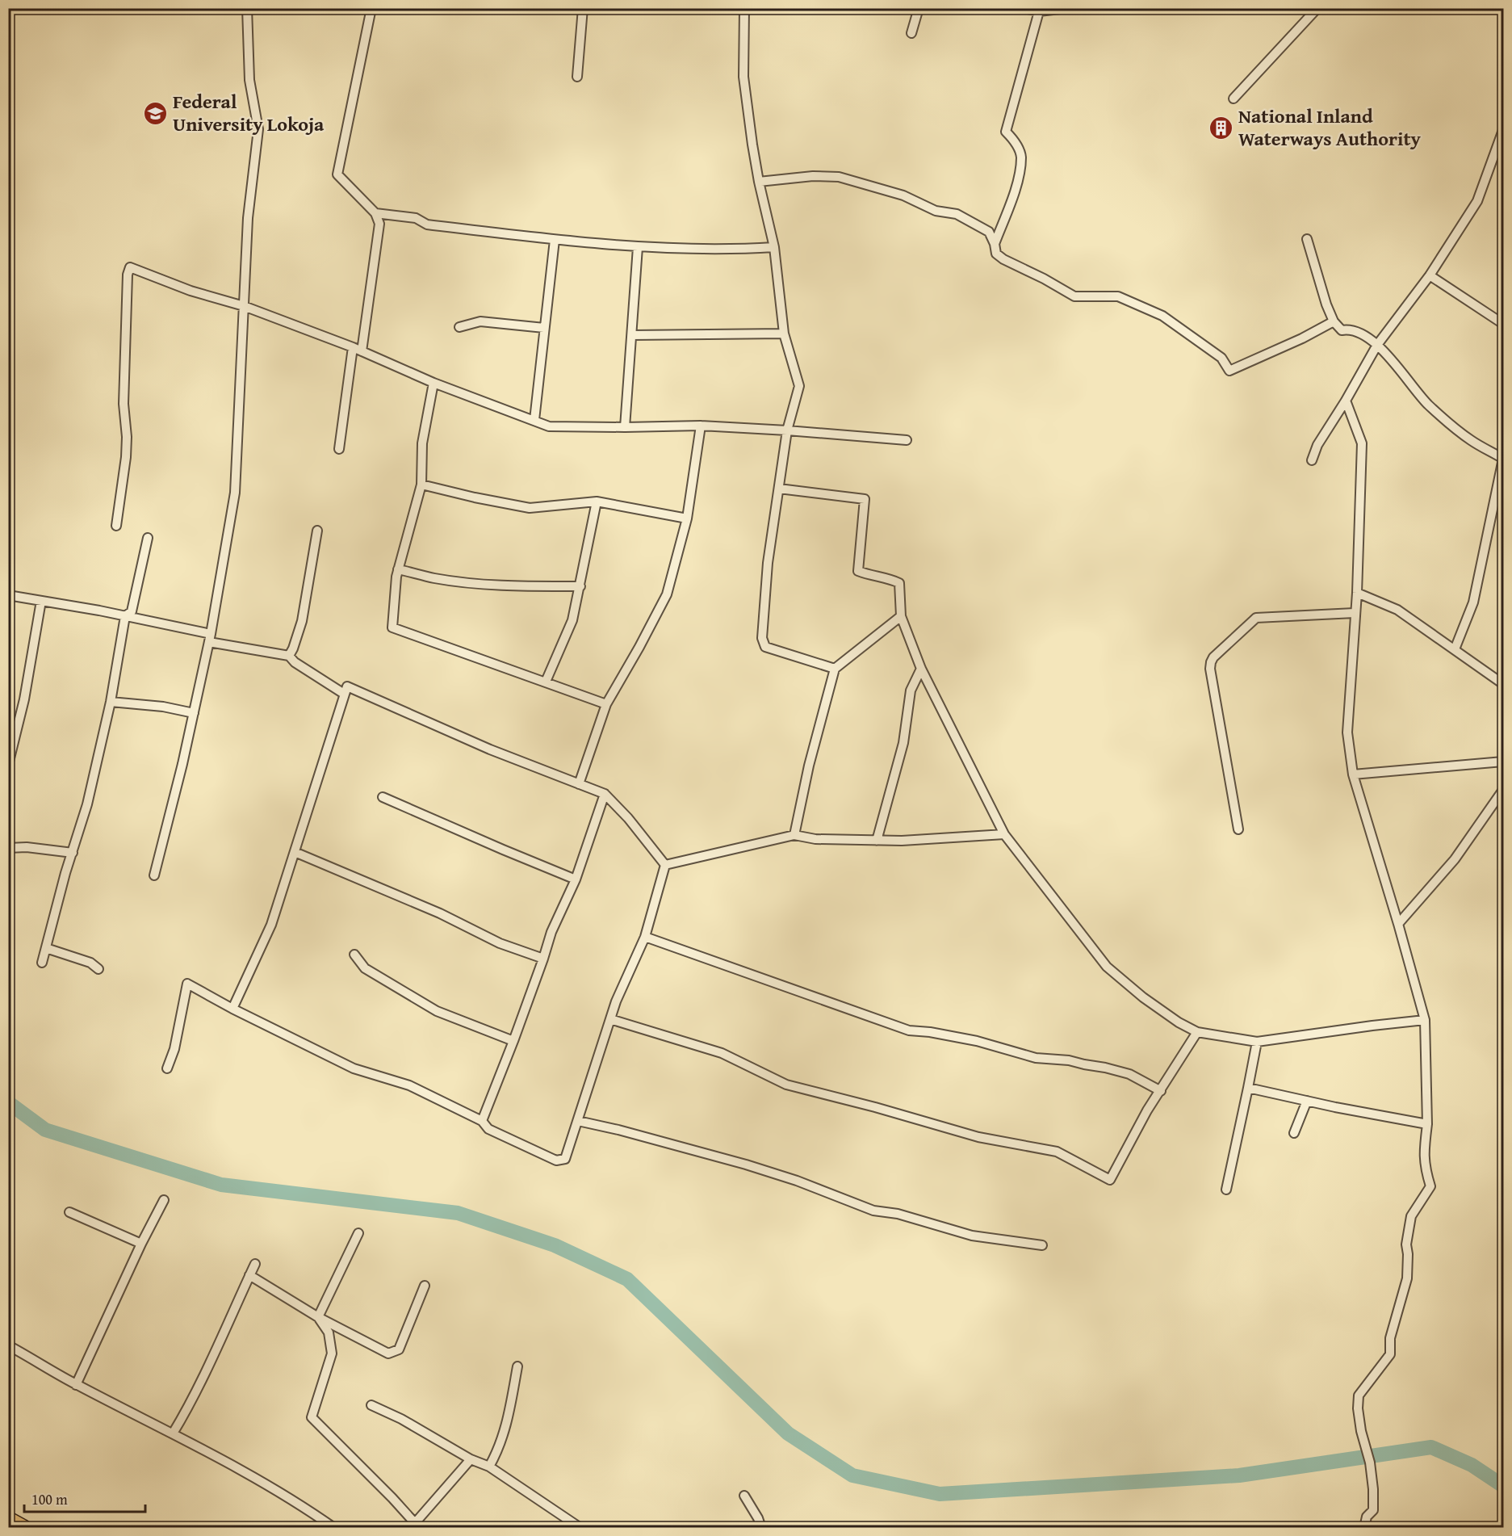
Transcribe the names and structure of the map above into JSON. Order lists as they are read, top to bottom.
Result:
{
  "places": {
    "school or university": ["Federal University Lokoja"],
    "building": ["National Inland Waterways Authority"]
  },
  "scale_bar": "100 m"
}
